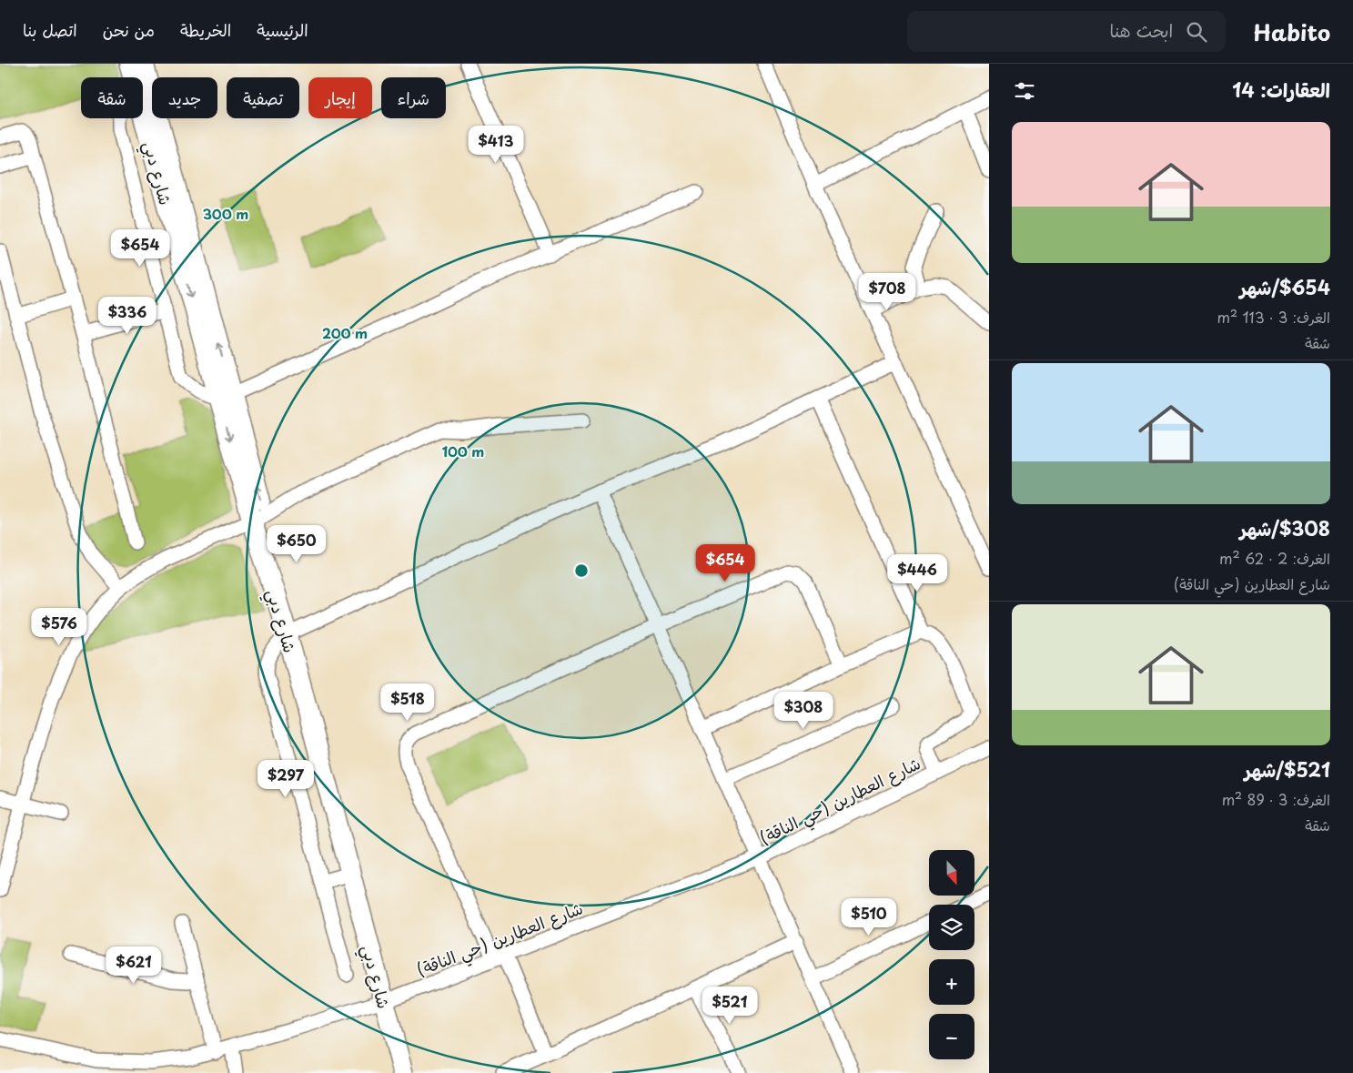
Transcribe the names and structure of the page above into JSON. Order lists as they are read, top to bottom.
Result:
{
  "streets": {
    "street": ["شارع دبي", "شارع العطارين (حي الناقة)"]
  },
  "crossings": [
    ["شارع دبي", "شارع العطارين (حي الناقة)"]
  ],
  "north": "bottom",
  "page": {
    "header": "Habito",
    "search": "ابحث هنا",
    "nav": [
      "الرئيسية",
      "الخريطة",
      "من نحن",
      "اتصل بنا"
    ],
    "heading": "العقارات: 14",
    "chip": [
      "شراء",
      "إيجار",
      "تصفية",
      "جديد",
      "شقة"
    ],
    "list": [
      {
        "name": "$654/شهر",
        "note": "الغرف: 3 · 113 m² · شقة"
      },
      {
        "name": "$308/شهر",
        "note": "الغرف: 2 · 62 m² · شارع العطارين (حي الناقة)"
      },
      {
        "name": "$521/شهر",
        "note": "الغرف: 3 · 89 m² · شقة"
      }
    ],
    "price": [
      "$413",
      "$654",
      "$708",
      "$336",
      "$650",
      "$654",
      "$446",
      "$576",
      "$518",
      "$308",
      "$297",
      "$510",
      "$621",
      "$521"
    ],
    "map_buttons": ["+", "−"]
  },
  "rings": ["300 m", "200 m", "100 m"]
}
